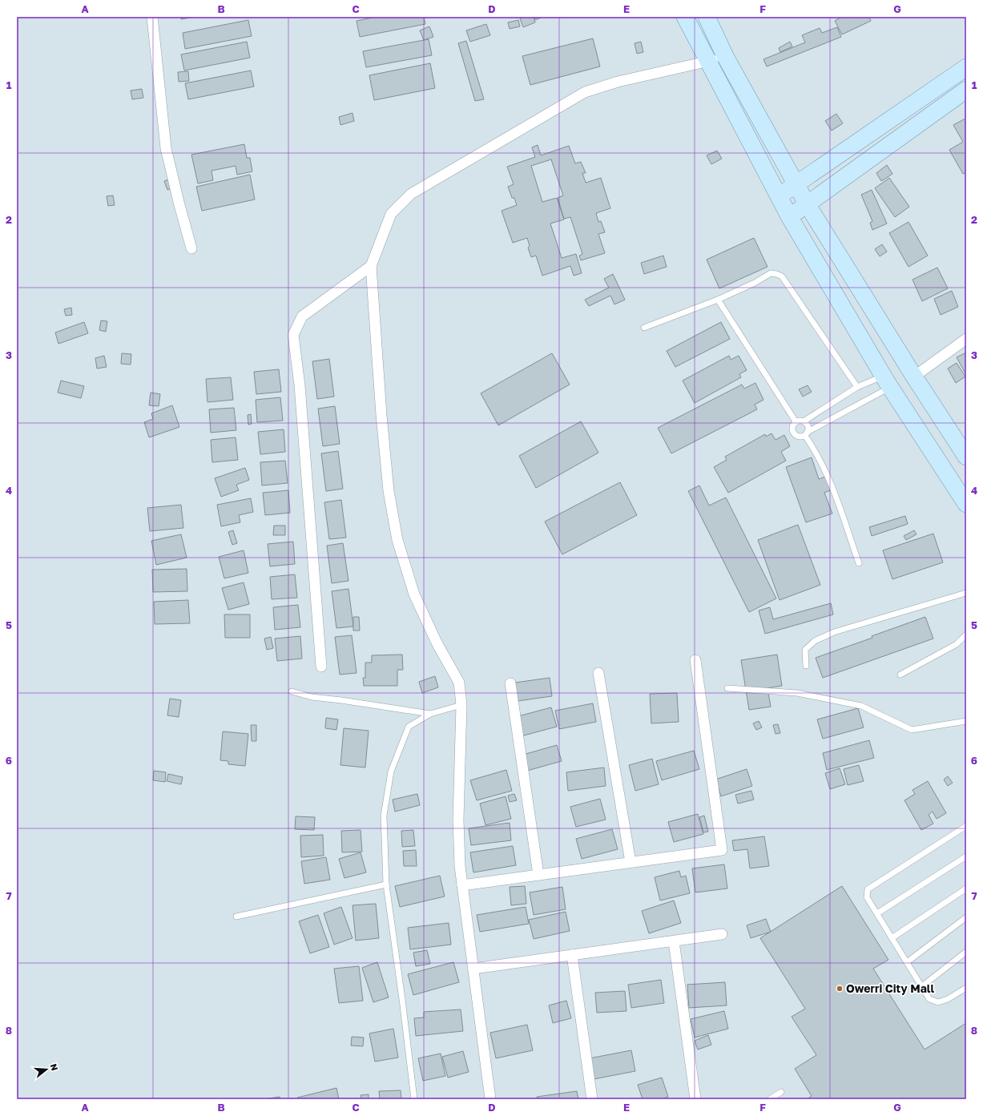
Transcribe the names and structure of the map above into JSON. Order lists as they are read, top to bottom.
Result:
{
  "places": ["Owerri City Mall"],
  "north": "right",
  "grid": {
    "columns": [
      "A",
      "B",
      "C",
      "D",
      "E",
      "F",
      "G"
    ],
    "rows": [
      "1",
      "2",
      "3",
      "4",
      "5",
      "6",
      "7",
      "8"
    ]
  }
}
